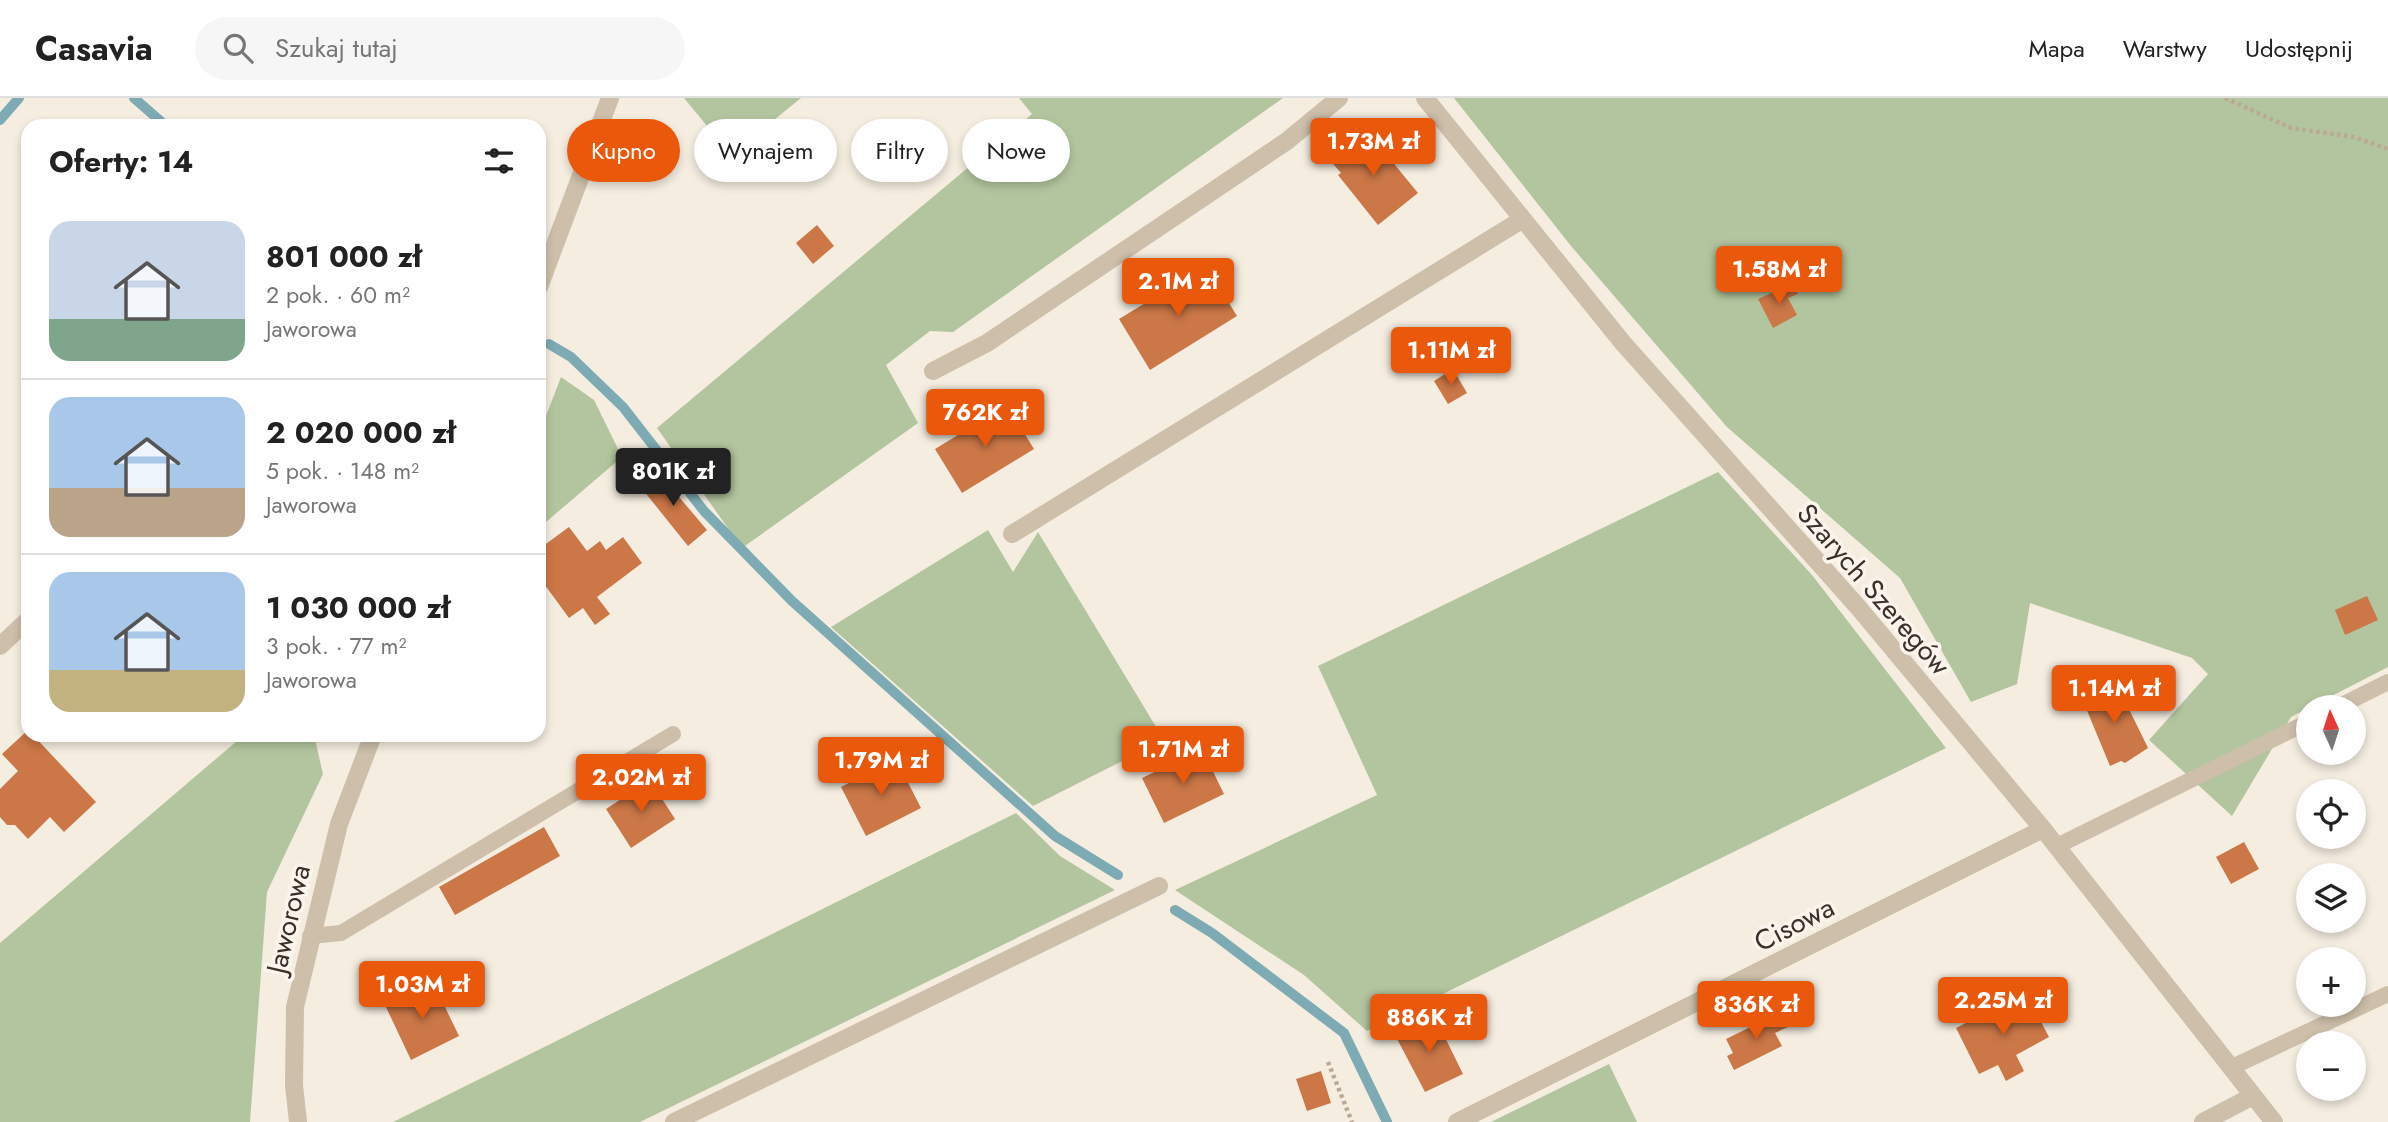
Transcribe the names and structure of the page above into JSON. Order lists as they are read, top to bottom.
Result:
{
  "streets": {
    "street": ["Szarych Szeregów", "Jaworowa", "Cisowa"]
  },
  "crossings": [
    ["Szarych Szeregów", "Cisowa"]
  ],
  "north": "top",
  "page": {
    "header": "Casavia",
    "search": "Szukaj tutaj",
    "nav": ["Mapa", "Warstwy", "Udostępnij"],
    "price": [
      "1.73M zł",
      "1.58M zł",
      "2.1M zł",
      "1.11M zł",
      "762K zł",
      "801K zł",
      "1.14M zł",
      "1.71M zł",
      "1.79M zł",
      "2.02M zł",
      "1.03M zł",
      "2.25M zł",
      "836K zł",
      "886K zł"
    ],
    "chip": [
      "Kupno",
      "Wynajem",
      "Filtry",
      "Nowe"
    ],
    "heading": "Oferty: 14",
    "list": [
      {
        "name": "801 000 zł",
        "note": "2 pok. · 60 m² · Jaworowa"
      },
      {
        "name": "2 020 000 zł",
        "note": "5 pok. · 148 m² · Jaworowa"
      },
      {
        "name": "1 030 000 zł",
        "note": "3 pok. · 77 m² · Jaworowa"
      }
    ],
    "map_buttons": ["+", "−"]
  }
}
